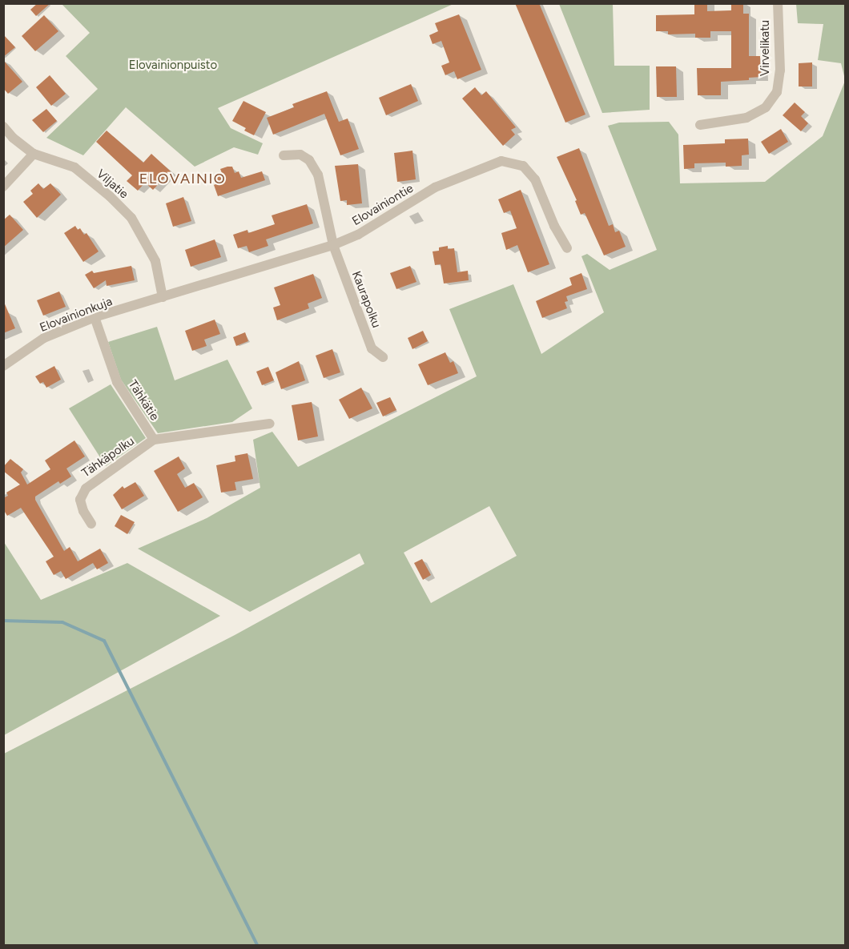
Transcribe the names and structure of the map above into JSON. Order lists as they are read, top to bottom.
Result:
{
  "streets": {
    "street": [
      "Virvelikatu",
      "Viljatie",
      "Elovainiontie",
      "Kaurapolku",
      "Elovainionkuja",
      "Tähkätie",
      "Tähkäpolku"
    ]
  },
  "crossings": [
    ["Viljatie", "Elovainiontie"],
    ["Viljatie", "Elovainionkuja"],
    ["Elovainiontie", "Kaurapolku"],
    ["Elovainiontie", "Elovainionkuja"],
    ["Elovainionkuja", "Tähkätie"],
    ["Tähkätie", "Tähkäpolku"]
  ],
  "districts": ["ELOVAINIO"],
  "parks": ["Elovainionpuisto"]
}
